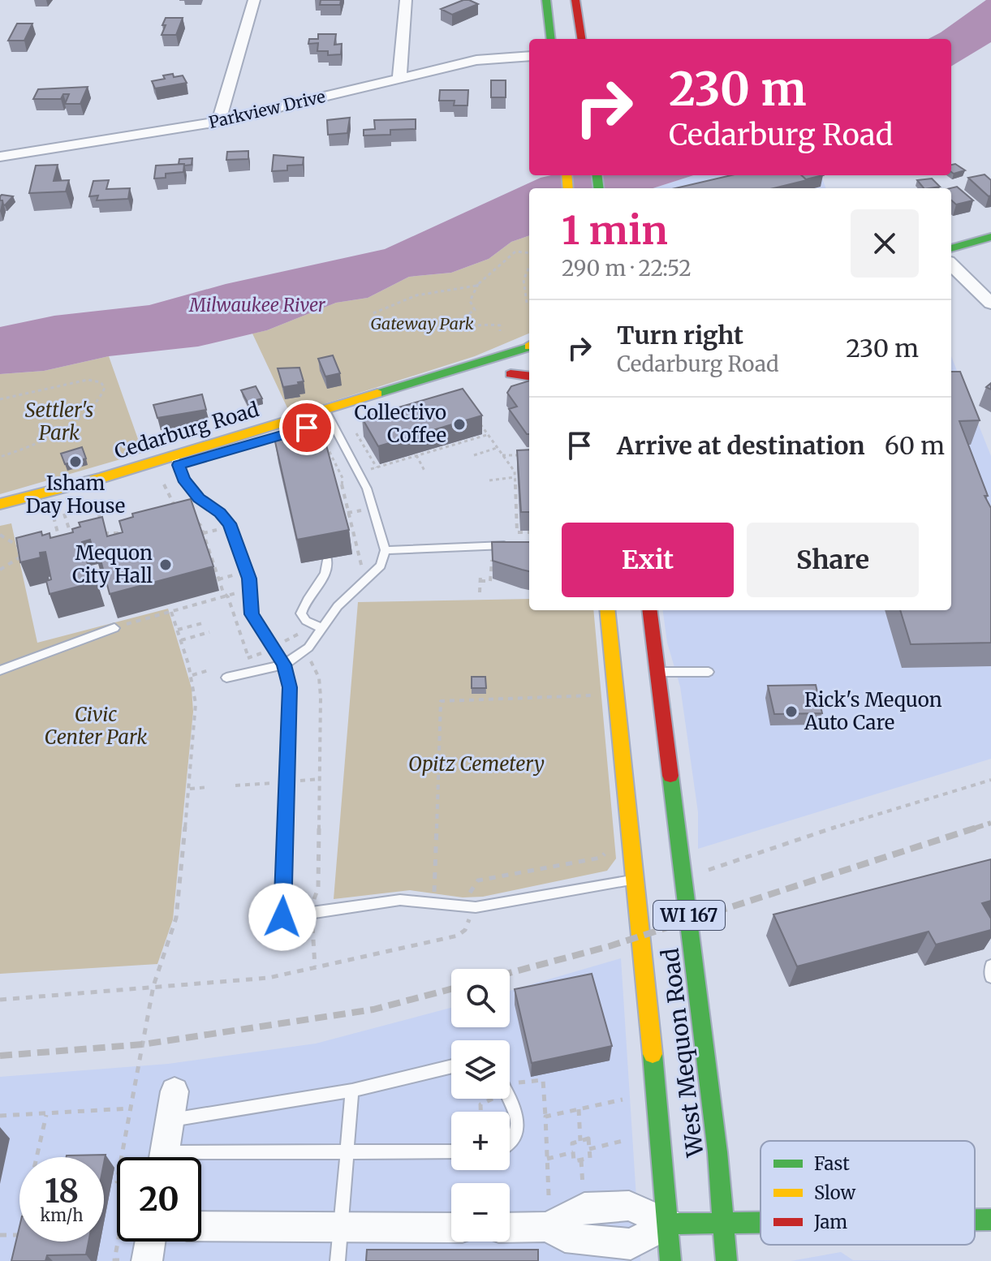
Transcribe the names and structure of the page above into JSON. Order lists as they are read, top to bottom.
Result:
{
  "streets": {
    "main road": ["Cedarburg Road", "WI 167", "West Mequon Road"],
    "street": ["Parkview Drive"]
  },
  "water": ["Milwaukee River"],
  "parks": [
    "Gateway Park",
    "Settler's Park",
    "Civic Center Park",
    "Opitz Cemetery"
  ],
  "places": [
    "Collectivo Coffee",
    "Isham Day House",
    "Mequon City Hall",
    "Rick's Mequon Auto Care"
  ],
  "legend": ["Fast", "Slow", "Jam"],
  "page": {
    "turn": ["230 m", "Cedarburg Road"],
    "heading": ["1 min", "290 m · 22:52"],
    "list": [
      {
        "name": "Turn right",
        "note": "Cedarburg Road",
        "value": "230 m"
      },
      {
        "name": "Arrive at destination",
        "value": "60 m"
      }
    ],
    "buttons": ["Exit", "Share"],
    "map_buttons": ["+", "−"],
    "speed": "18 km/h",
    "limit": "20"
  }
}
